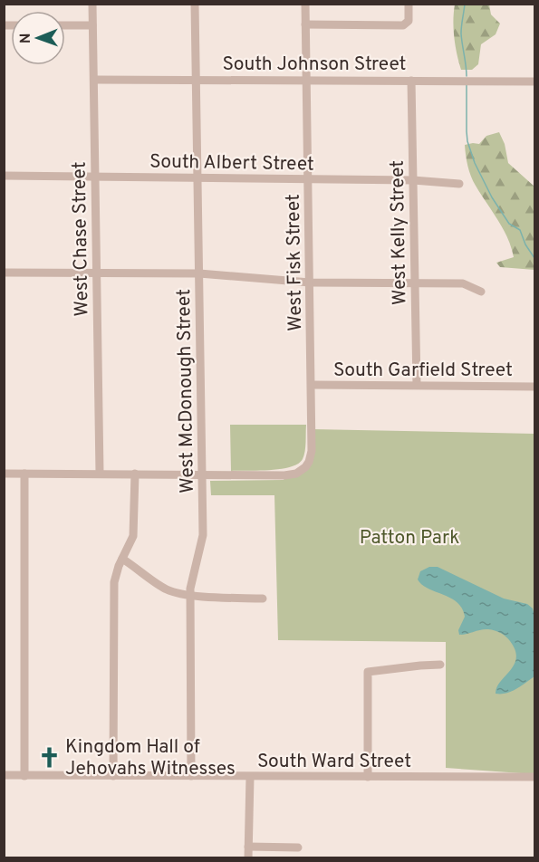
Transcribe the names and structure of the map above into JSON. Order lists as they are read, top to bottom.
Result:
{
  "streets": {
    "street": [
      "South Johnson Street",
      "South Albert Street",
      "West Kelly Street",
      "West Chase Street",
      "West Fisk Street",
      "South Garfield Street",
      "West McDonough Street",
      "South Ward Street"
    ]
  },
  "crossings": [
    ["South Johnson Street", "West Kelly Street"],
    ["South Johnson Street", "West Chase Street"],
    ["South Johnson Street", "West Fisk Street"],
    ["South Johnson Street", "West McDonough Street"],
    ["South Albert Street", "West Kelly Street"],
    ["South Albert Street", "West Chase Street"],
    ["South Albert Street", "West Fisk Street"],
    ["South Albert Street", "West McDonough Street"],
    ["West Kelly Street", "South Garfield Street"],
    ["West Chase Street", "West Fisk Street"],
    ["West Fisk Street", "South Garfield Street"],
    ["West Fisk Street", "West McDonough Street"],
    ["West McDonough Street", "South Ward Street"]
  ],
  "parks": ["Patton Park"],
  "places": {
    "church": ["Kingdom Hall of Jehovahs Witnesses"]
  },
  "north": "left"
}
